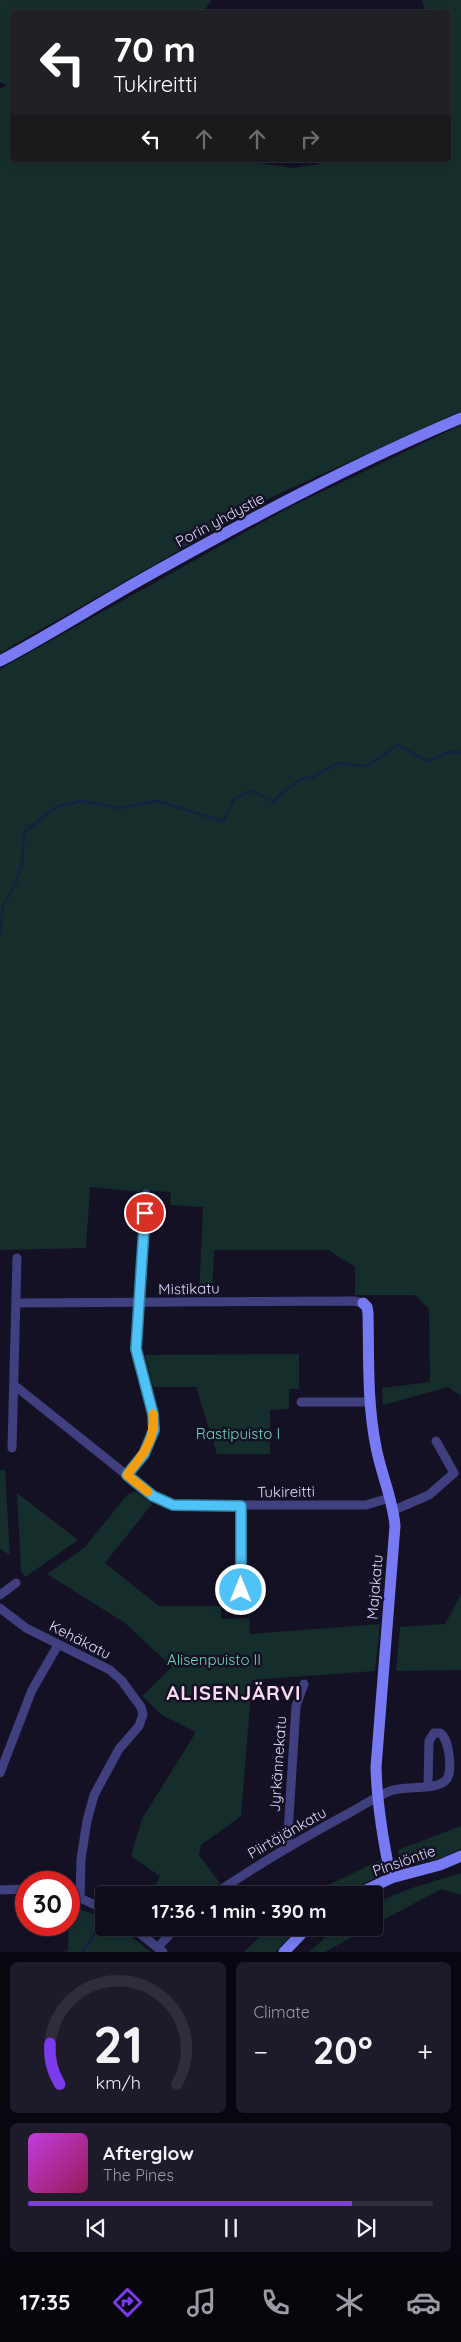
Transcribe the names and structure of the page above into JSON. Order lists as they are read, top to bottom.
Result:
{
  "streets": {
    "street": [
      "Porin yhdystie",
      "Mistikatu",
      "Tukireitti",
      "Majakatu",
      "Kehäkatu",
      "Jyrkännekatu",
      "Piirtäjänkatu",
      "Pinsiöntie"
    ]
  },
  "crossings": [
    ["Mistikatu", "Majakatu"],
    ["Tukireitti", "Majakatu"],
    ["Majakatu", "Piirtäjänkatu"],
    ["Majakatu", "Pinsiöntie"],
    ["Jyrkännekatu", "Piirtäjänkatu"]
  ],
  "districts": ["ALISENJÄRVI"],
  "parks": ["Rastipuisto I", "Alisenpuisto II"],
  "page": {
    "turn": ["70 m", "Tukireitti"],
    "limit": "30",
    "trip": "17:36 · 1 min · 390 m",
    "tile": "Climate",
    "heat": ["−", "20°", "+"],
    "song": ["Afterglow", "The Pines"],
    "tabs": "17:35",
    "gauge": ["21", "km/h"]
  }
}
